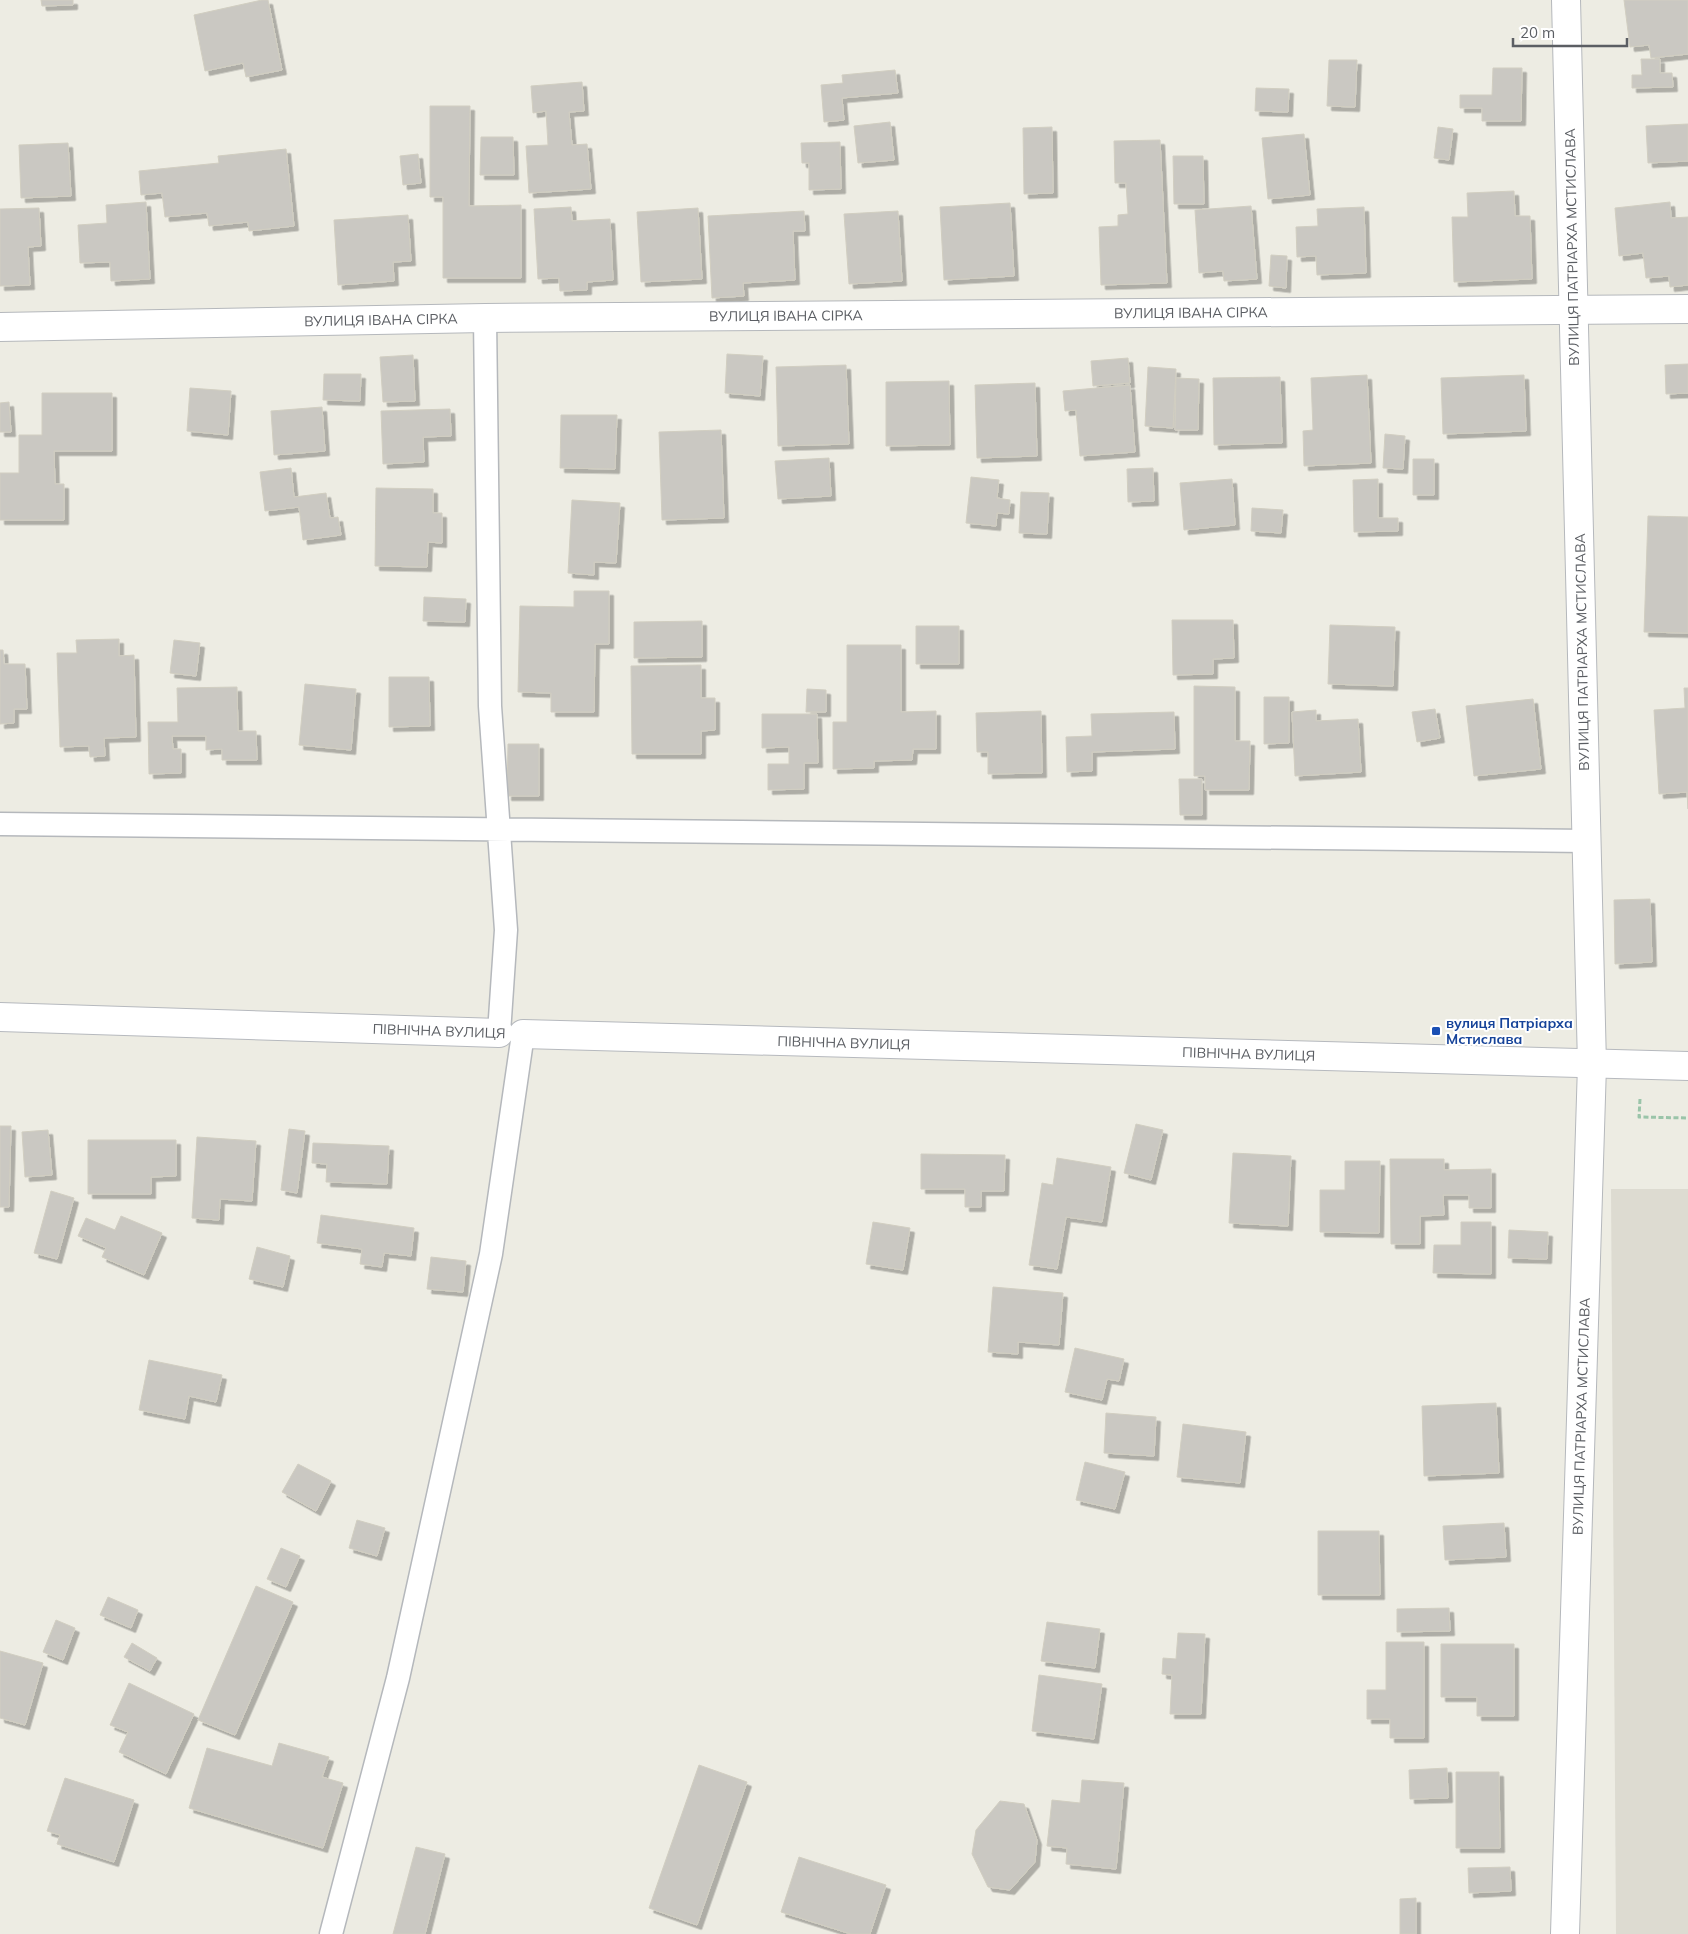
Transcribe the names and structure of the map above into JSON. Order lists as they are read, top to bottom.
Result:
{
  "streets": {
    "street": ["ВУЛИЦЯ ПАТРІАРХА МСТИСЛАВА", "ВУЛИЦЯ ІВАНА СІРКА", "ПІВНІЧНА ВУЛИЦЯ"]
  },
  "crossings": [
    ["ВУЛИЦЯ ПАТРІАРХА МСТИСЛАВА", "ВУЛИЦЯ ІВАНА СІРКА"],
    ["ВУЛИЦЯ ПАТРІАРХА МСТИСЛАВА", "ПІВНІЧНА ВУЛИЦЯ"]
  ],
  "places": {
    "transit": ["вулиця Патріарха Мстислава"]
  },
  "scale_bar": "20 m"
}
